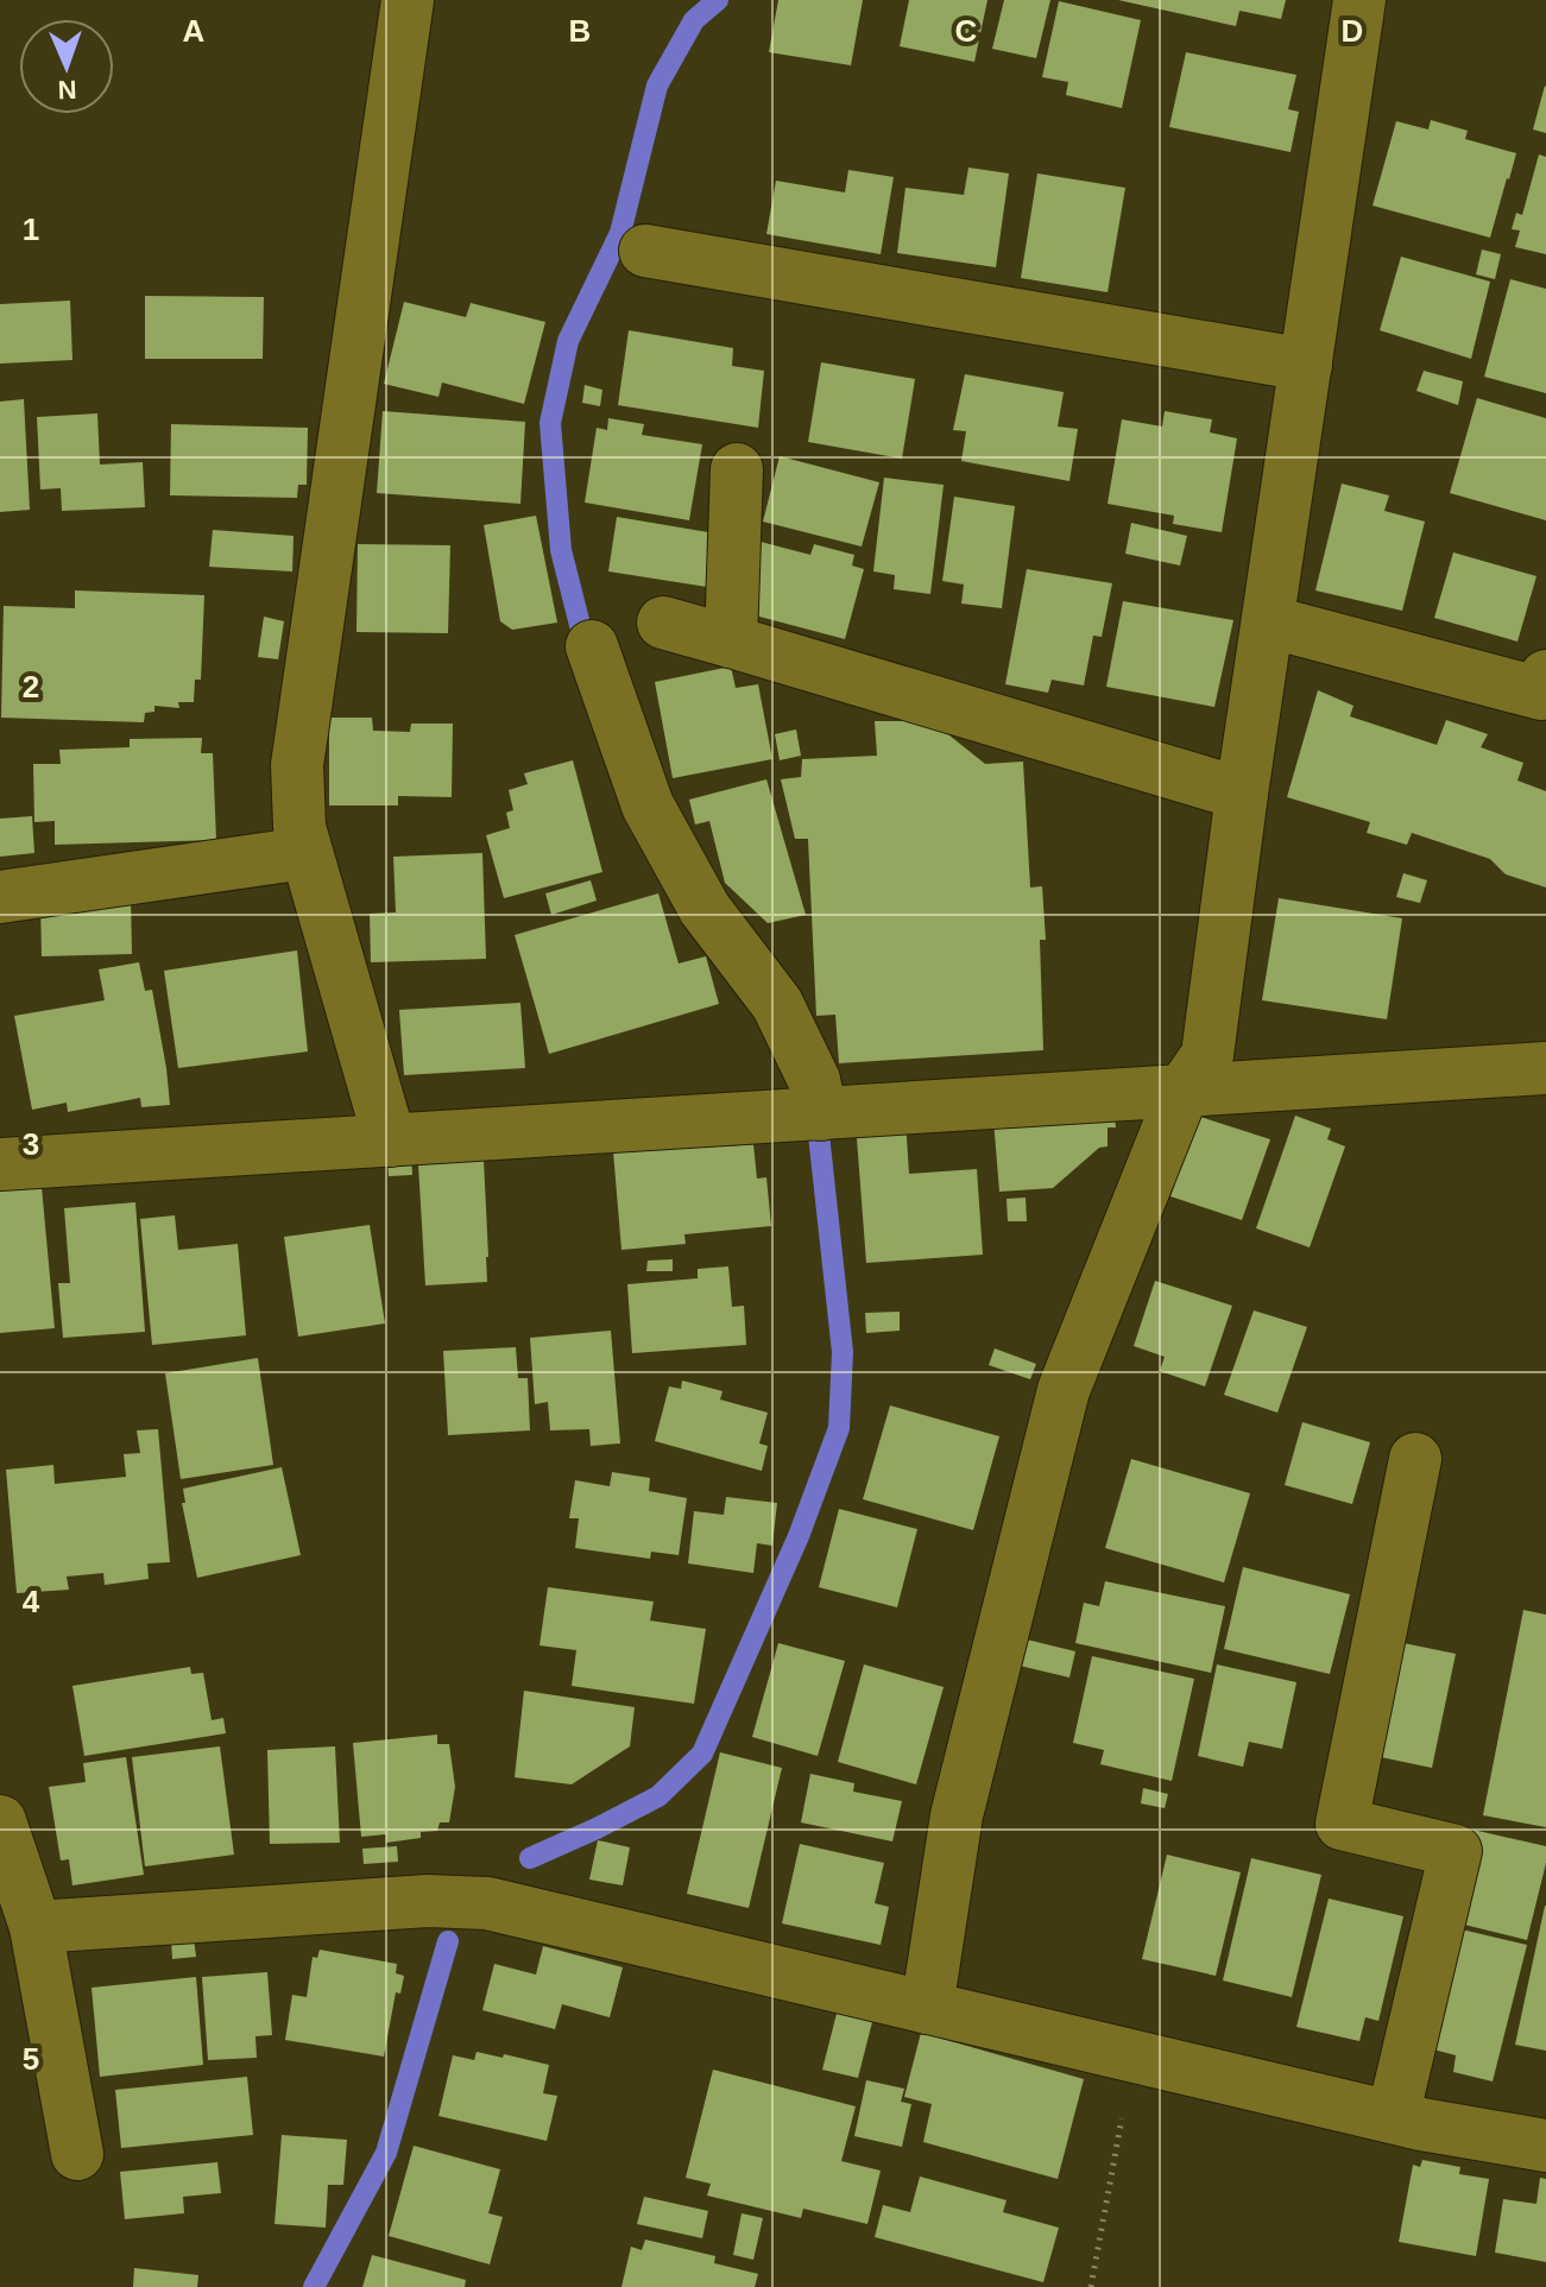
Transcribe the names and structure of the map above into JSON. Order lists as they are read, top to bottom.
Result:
{
  "north": "bottom",
  "grid": {
    "columns": [
      "A",
      "B",
      "C",
      "D"
    ],
    "rows": [
      "1",
      "2",
      "3",
      "4",
      "5"
    ]
  }
}
